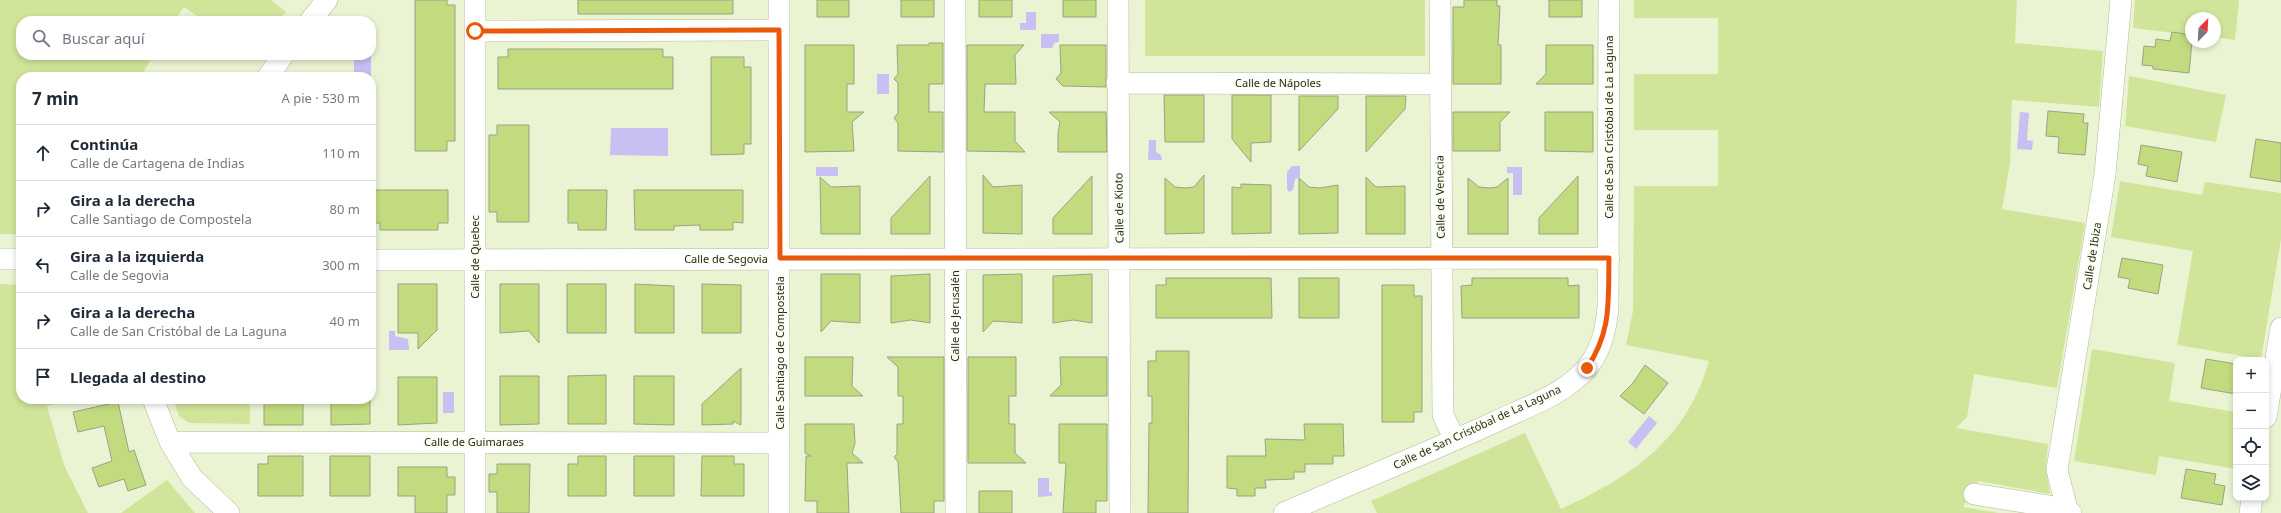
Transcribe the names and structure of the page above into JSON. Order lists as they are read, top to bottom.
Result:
{
  "streets": {
    "street": [
      "Calle de Nápoles",
      "Calle de San Cristóbal de La Laguna",
      "Calle de Venecia",
      "Calle de Kioto",
      "Calle de Ibiza",
      "Calle de Quebec",
      "Calle de Segovia",
      "Calle de Jerusalén",
      "Calle Santiago de Compostela",
      "Calle de Guimaraes"
    ]
  },
  "crossings": [
    ["Calle de Nápoles", "Calle de Venecia"],
    ["Calle de Nápoles", "Calle de Kioto"],
    ["Calle de San Cristóbal de La Laguna", "Calle de Venecia"],
    ["Calle de San Cristóbal de La Laguna", "Calle de Segovia"],
    ["Calle de Venecia", "Calle de Segovia"],
    ["Calle de Kioto", "Calle de Segovia"],
    ["Calle de Quebec", "Calle de Segovia"],
    ["Calle de Quebec", "Calle de Guimaraes"],
    ["Calle de Segovia", "Calle de Jerusalén"],
    ["Calle de Segovia", "Calle Santiago de Compostela"],
    ["Calle Santiago de Compostela", "Calle de Guimaraes"]
  ],
  "north": "top right",
  "page": {
    "search": "Buscar aquí",
    "heading": ["7 min", "A pie · 530 m"],
    "list": [
      ["Continúa", "Calle de Cartagena de Indias", "110 m"],
      ["Gira a la derecha", "Calle Santiago de Compostela", "80 m"],
      ["Gira a la izquierda", "Calle de Segovia", "300 m"],
      ["Gira a la derecha", "Calle de San Cristóbal de La Laguna", "40 m"],
      "Llegada al destino"
    ],
    "map_buttons": ["+", "−"]
  }
}
